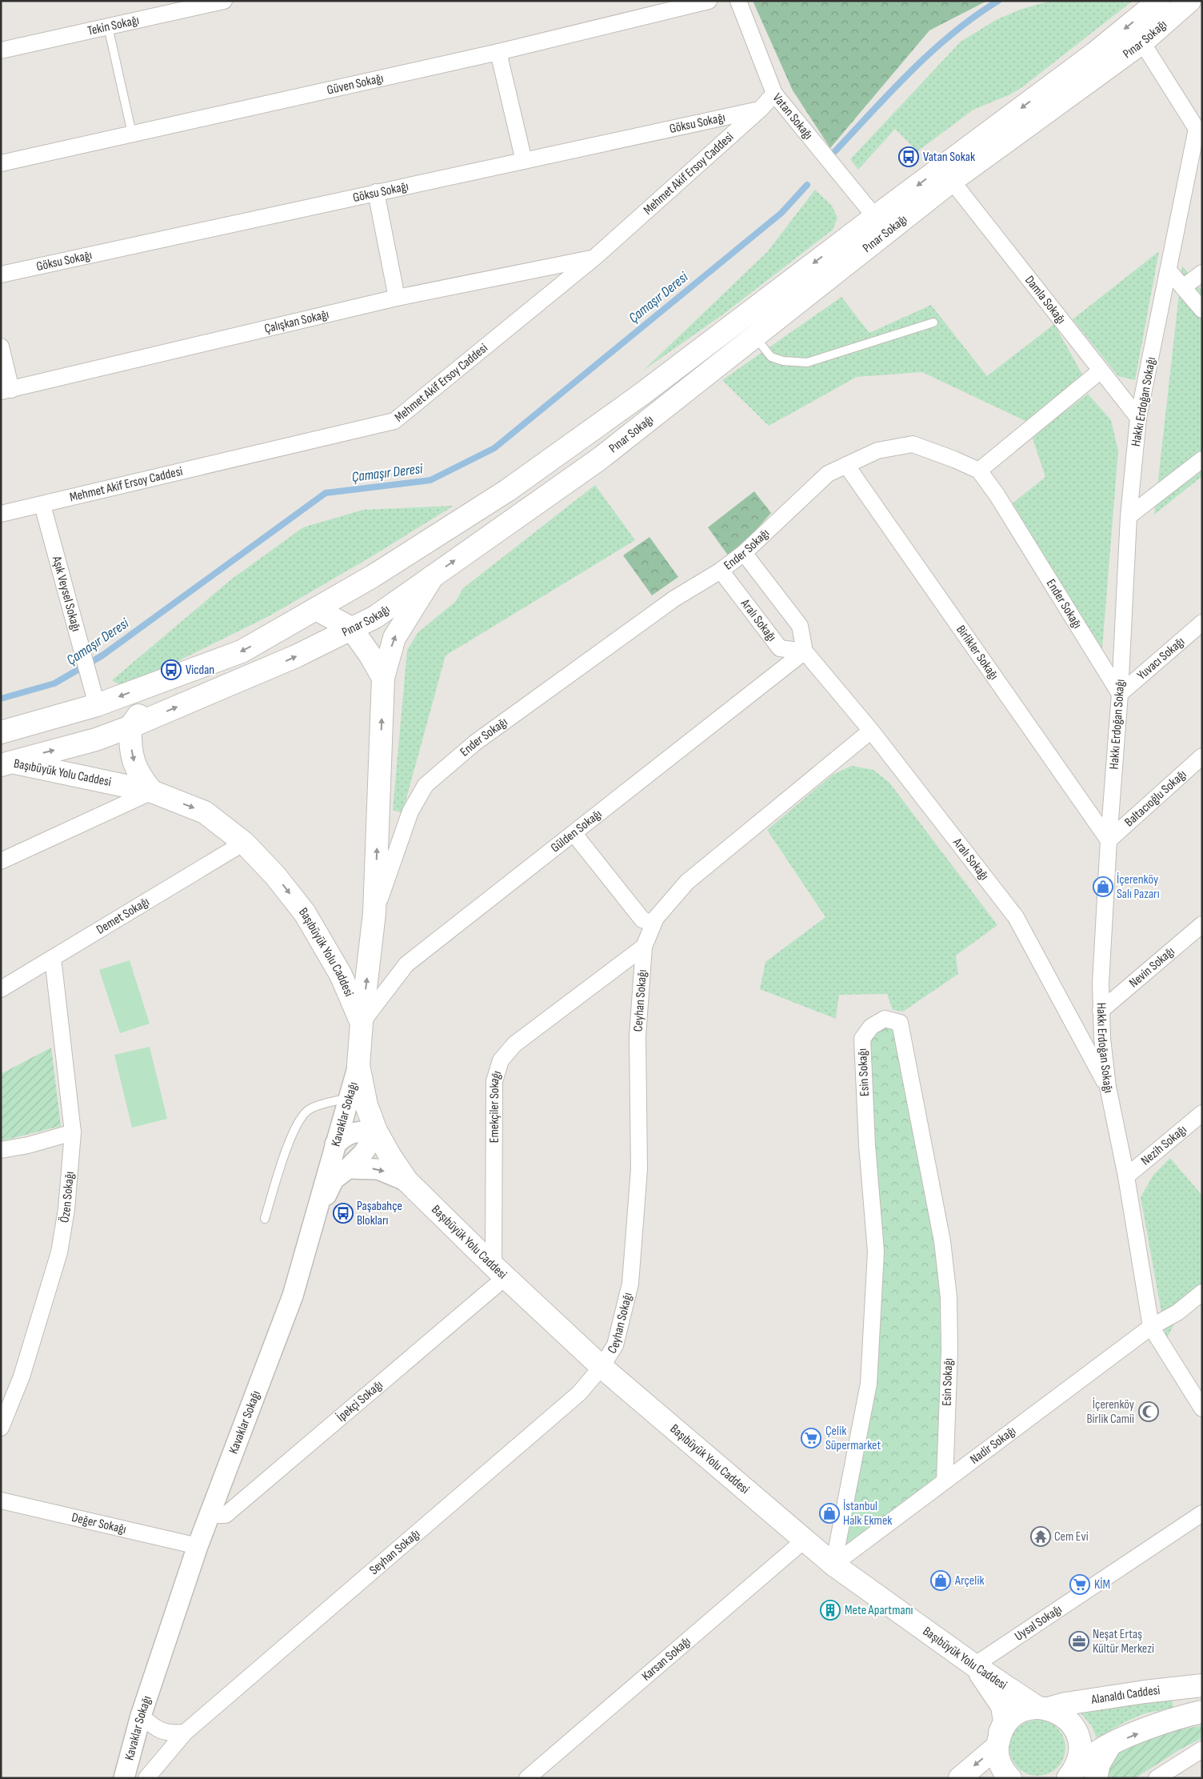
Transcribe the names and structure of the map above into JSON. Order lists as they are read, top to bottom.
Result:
{
  "streets": {
    "main road": ["Pınar Sokağı", "Başıbüyük Yolu Caddesi", "Alanaldı Caddesi"],
    "street": [
      "Tekin Sokağı",
      "Güven Sokağı",
      "Vatan Sokağı",
      "Göksu Sokağı",
      "Mehmet Akif Ersoy Caddesi",
      "Damla Sokağı",
      "Çalışkan Sokağı",
      "Hakkı Erdoğan Sokağı",
      "Ender Sokağı",
      "Aşık Veysel Sokağı",
      "Aralı Sokağı",
      "Birlikler Sokağı",
      "Yuvacı Sokağı",
      "Baltacıoğlu Sokağı",
      "Gülden Sokağı",
      "Demet Sokağı",
      "Nevin Sokağı",
      "Ceyhan Sokağı",
      "Esin Sokağı",
      "Emekçiler Sokağı",
      "Kavaklar Sokağı",
      "Nezih Sokağı",
      "Özen Sokağı",
      "İpekçi Sokağı",
      "Nadir Sokağı",
      "Değer Sokağı",
      "Seyhan Sokağı",
      "Uysal Sokağı",
      "Karsan Sokağı"
    ]
  },
  "crossings": [
    ["Pınar Sokağı", "Vatan Sokağı"],
    ["Pınar Sokağı", "Damla Sokağı"],
    ["Pınar Sokağı", "Hakkı Erdoğan Sokağı"],
    ["Pınar Sokağı", "Başıbüyük Yolu Caddesi"],
    ["Vatan Sokağı", "Mehmet Akif Ersoy Caddesi"],
    ["Göksu Sokağı", "Mehmet Akif Ersoy Caddesi"],
    ["Mehmet Akif Ersoy Caddesi", "Çalışkan Sokağı"],
    ["Mehmet Akif Ersoy Caddesi", "Aşık Veysel Sokağı"],
    ["Damla Sokağı", "Hakkı Erdoğan Sokağı"],
    ["Hakkı Erdoğan Sokağı", "Ender Sokağı"],
    ["Hakkı Erdoğan Sokağı", "Aralı Sokağı"],
    ["Hakkı Erdoğan Sokağı", "Birlikler Sokağı"],
    ["Hakkı Erdoğan Sokağı", "Yuvacı Sokağı"],
    ["Hakkı Erdoğan Sokağı", "Baltacıoğlu Sokağı"],
    ["Hakkı Erdoğan Sokağı", "Nevin Sokağı"],
    ["Hakkı Erdoğan Sokağı", "Nezih Sokağı"],
    ["Hakkı Erdoğan Sokağı", "Nadir Sokağı"],
    ["Ender Sokağı", "Aralı Sokağı"],
    ["Ender Sokağı", "Birlikler Sokağı"],
    ["Ender Sokağı", "Yuvacı Sokağı"],
    ["Aralı Sokağı", "Gülden Sokağı"],
    ["Aralı Sokağı", "Ceyhan Sokağı"],
    ["Birlikler Sokağı", "Baltacıoğlu Sokağı"],
    ["Başıbüyük Yolu Caddesi", "Gülden Sokağı"],
    ["Başıbüyük Yolu Caddesi", "Demet Sokağı"],
    ["Başıbüyük Yolu Caddesi", "Ceyhan Sokağı"],
    ["Başıbüyük Yolu Caddesi", "Esin Sokağı"],
    ["Başıbüyük Yolu Caddesi", "Emekçiler Sokağı"],
    ["Başıbüyük Yolu Caddesi", "Kavaklar Sokağı"],
    ["Başıbüyük Yolu Caddesi", "İpekçi Sokağı"],
    ["Başıbüyük Yolu Caddesi", "Nadir Sokağı"],
    ["Başıbüyük Yolu Caddesi", "Seyhan Sokağı"],
    ["Başıbüyük Yolu Caddesi", "Uysal Sokağı"],
    ["Başıbüyük Yolu Caddesi", "Karsan Sokağı"],
    ["Başıbüyük Yolu Caddesi", "Alanaldı Caddesi"],
    ["Demet Sokağı", "Özen Sokağı"],
    ["Ceyhan Sokağı", "Emekçiler Sokağı"],
    ["Ceyhan Sokağı", "Seyhan Sokağı"],
    ["Esin Sokağı", "Nadir Sokağı"],
    ["Emekçiler Sokağı", "İpekçi Sokağı"],
    ["Kavaklar Sokağı", "İpekçi Sokağı"],
    ["Kavaklar Sokağı", "Değer Sokağı"]
  ],
  "water": ["Çamaşır Deresi"],
  "places": {
    "bus stop": ["Vatan Sokak", "Vicdan", "Paşabahçe Blokları"],
    "shop": ["İçerenköy Salı Pazarı", "İstanbul Halk Ekmek", "Arçelik"],
    "mosque": ["İçerenköy Birlik Camii"],
    "supermarket": ["Çelik Süpermarket", "KİM"],
    "temple": ["Cem Evi"],
    "building": ["Mete Apartmanı"],
    "office": ["Neşat Ertaş Kültür Merkezi"]
  }
}
